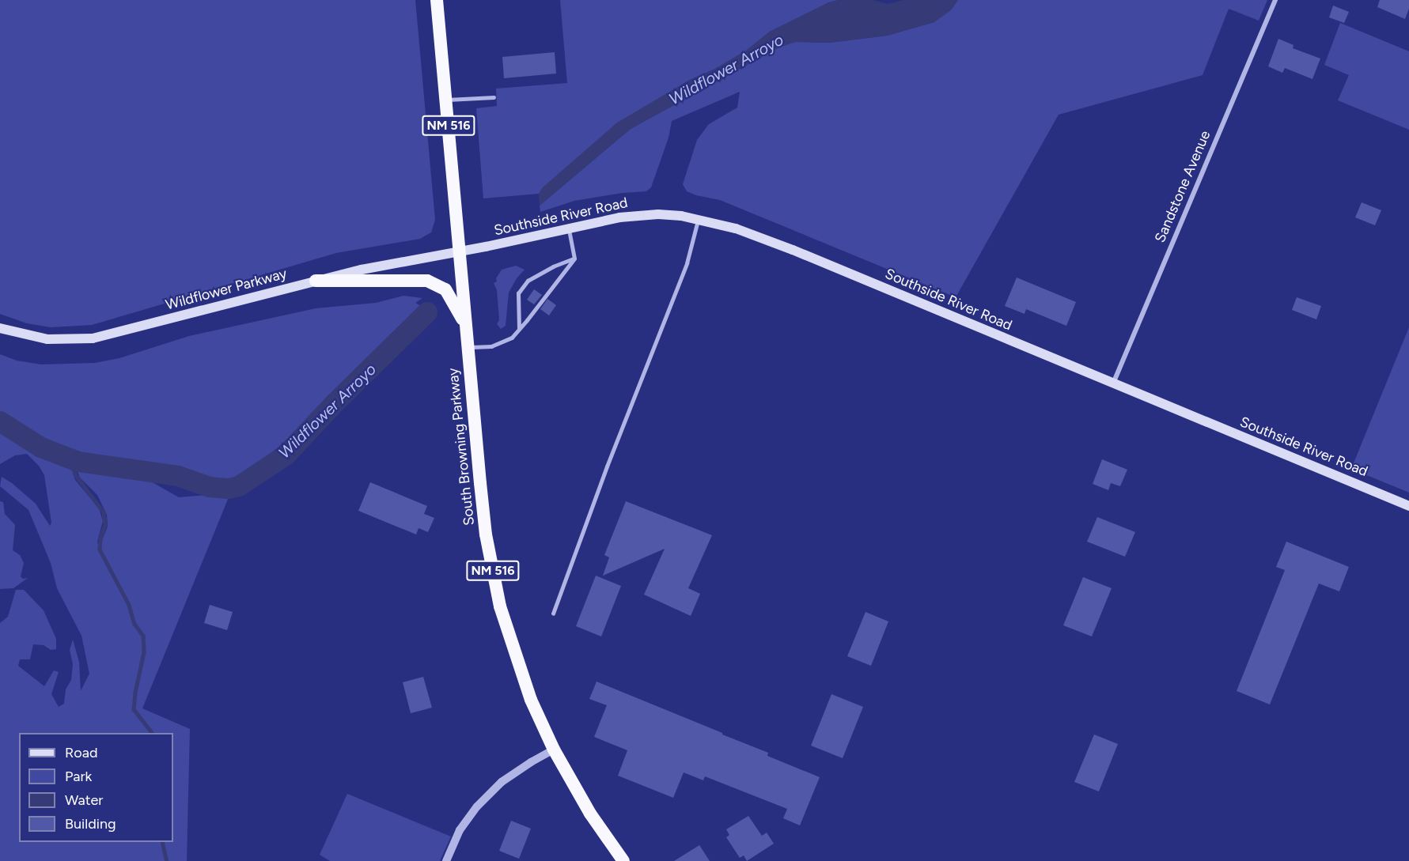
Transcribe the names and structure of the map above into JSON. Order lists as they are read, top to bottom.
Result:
{
  "streets": {
    "highway": ["NM 516", "South Browning Parkway"],
    "main road": ["Southside River Road", "Wildflower Parkway"],
    "street": ["Sandstone Avenue"]
  },
  "crossings": [
    ["Sandstone Avenue", "Southside River Road"],
    ["Southside River Road", "Wildflower Parkway"],
    ["Southside River Road", "South Browning Parkway"],
    ["Wildflower Parkway", "South Browning Parkway"]
  ],
  "water": ["Wildflower Arroyo"],
  "legend": [
    "Road",
    "Park",
    "Water",
    "Building"
  ]
}
